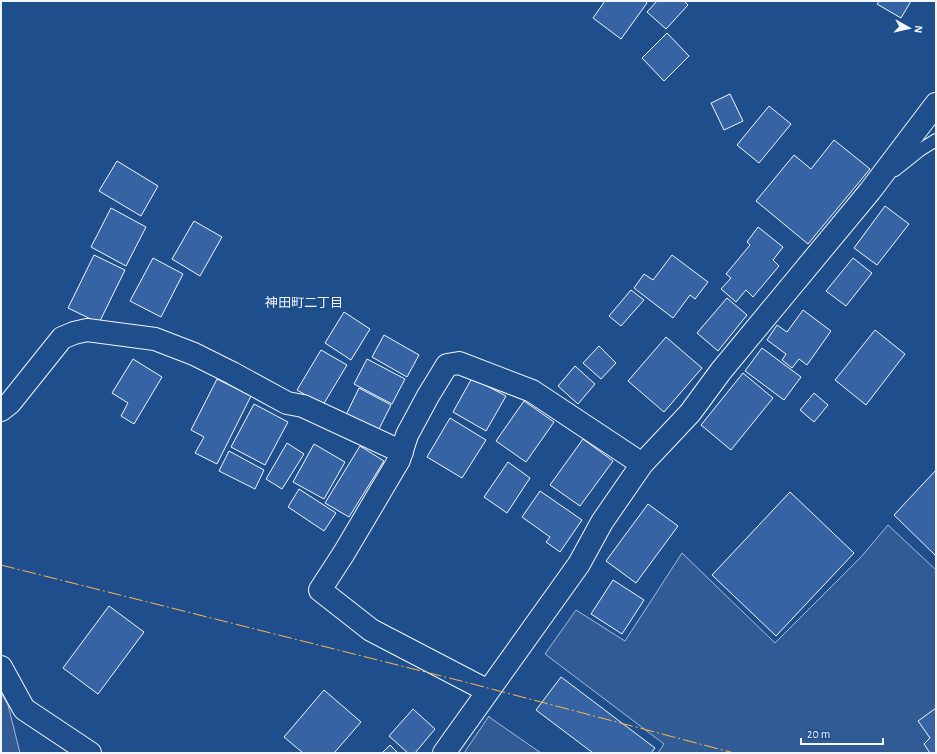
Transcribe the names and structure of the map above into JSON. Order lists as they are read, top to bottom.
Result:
{
  "districts": ["神田町二丁目"],
  "scale_bar": "20 m",
  "north": "right"
}
